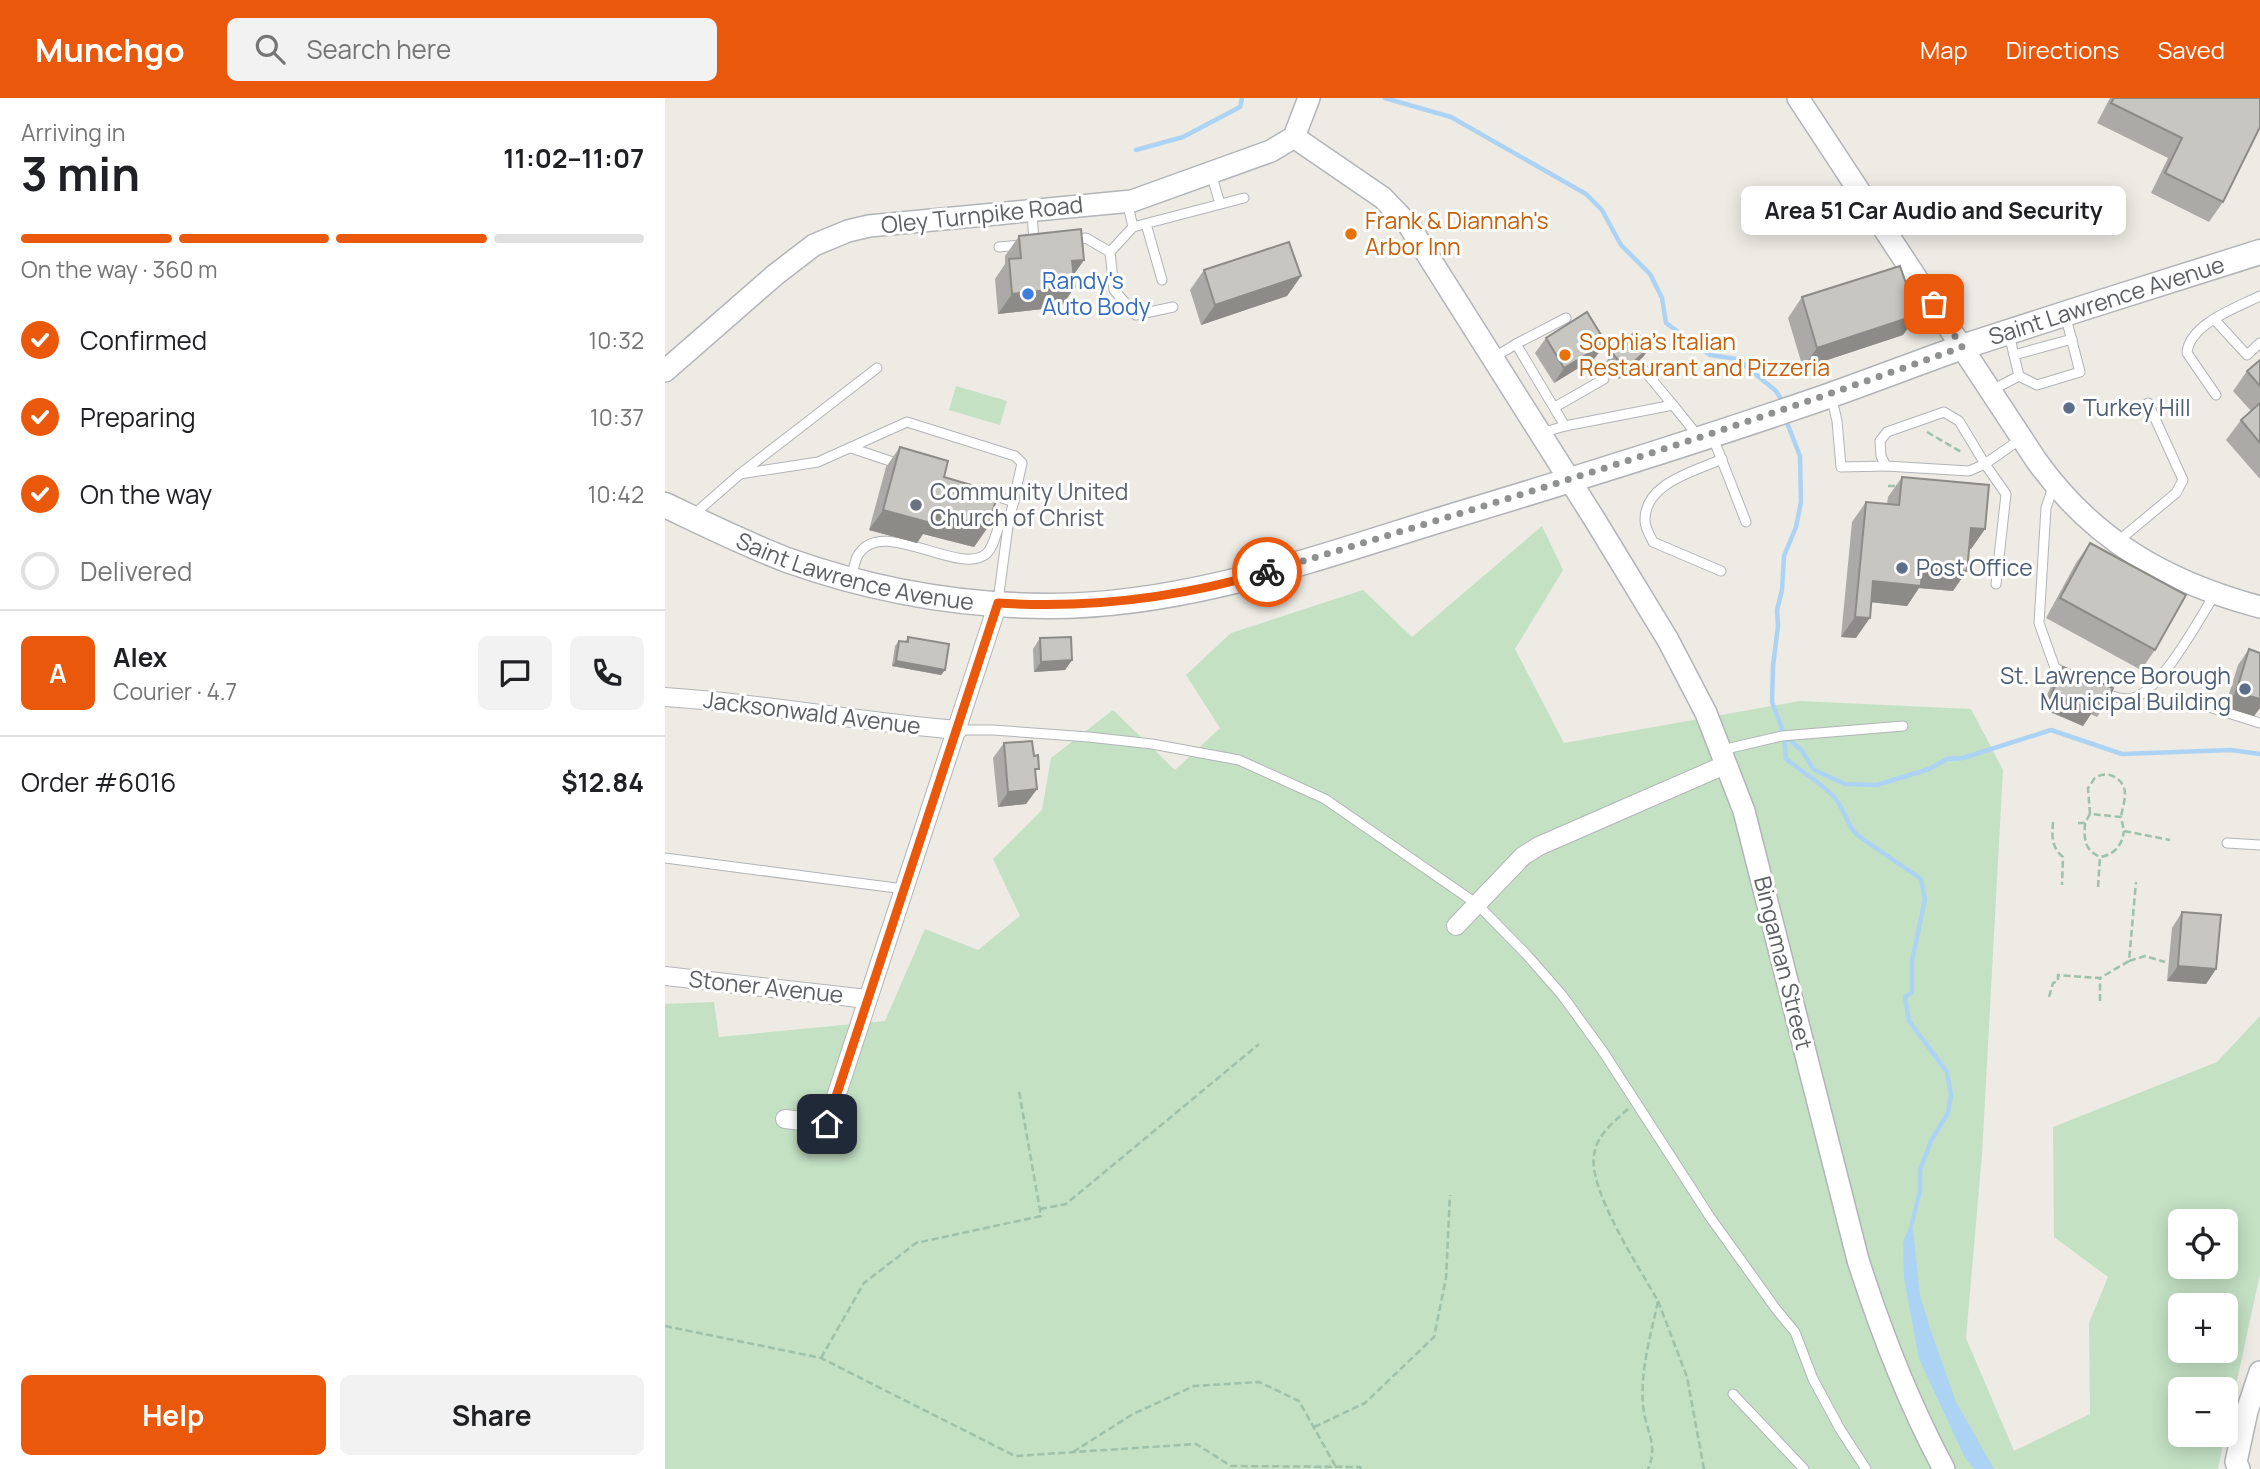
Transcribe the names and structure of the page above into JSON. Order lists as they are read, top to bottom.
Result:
{
  "streets": {
    "main road": ["Saint Lawrence Avenue"],
    "street": [
      "Oley Turnpike Road",
      "Jacksonwald Avenue",
      "Bingaman Street",
      "Stoner Avenue"
    ]
  },
  "crossings": [
    ["Oley Turnpike Road", "Bingaman Street"],
    ["Saint Lawrence Avenue", "Bingaman Street"]
  ],
  "places": [
    "Frank & Diannah's Arbor Inn",
    "Randy's Auto Body",
    "Area 51 Car Audio and Security",
    "Sophia's Italian Restaurant and Pizzeria",
    "Turkey Hill",
    "Community United Church of Christ",
    "Post Office",
    "St. Lawrence Borough Municipal Building"
  ],
  "page": {
    "header": "Munchgo",
    "search": "Search here",
    "nav": ["Map", "Directions", "Saved"],
    "heading": ["3 min", "Arriving in", "11:02–11:07"],
    "panel": [
      "Alex",
      "Courier · 4.7",
      "Order #6016",
      "$12.84"
    ],
    "bubble": "Area 51 Car Audio and Security",
    "bar": "On the way · 360 m",
    "list": [
      ["Confirmed", "10:32"],
      ["Preparing", "10:37"],
      ["On the way", "10:42"],
      "Delivered"
    ],
    "round": "A",
    "map_buttons": ["+", "−"],
    "buttons": ["Help", "Share"]
  }
}
